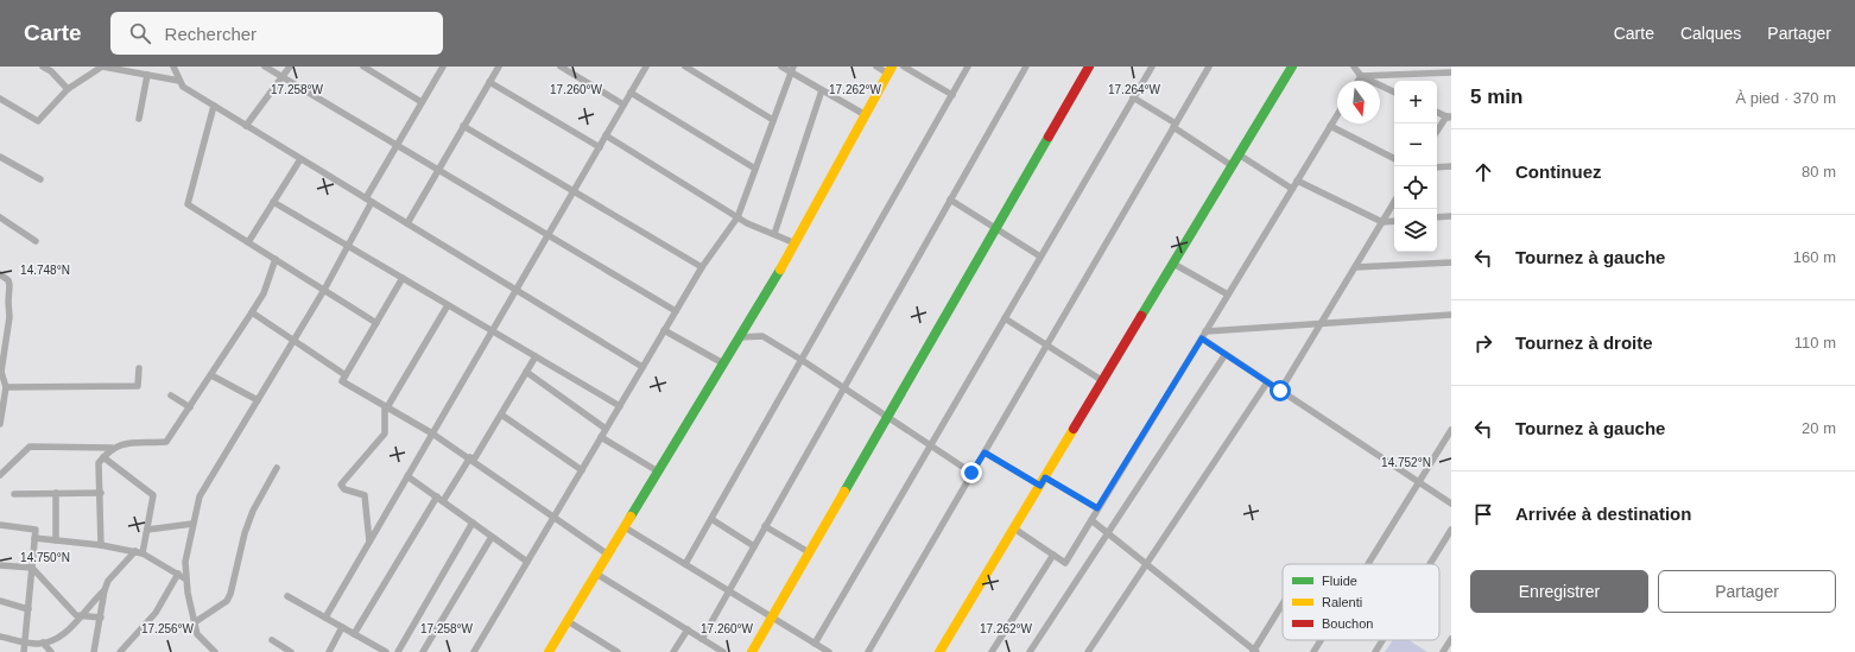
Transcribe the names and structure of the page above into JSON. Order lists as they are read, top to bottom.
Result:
{
  "legend": ["Fluide", "Ralenti", "Bouchon"],
  "north": "bottom",
  "page": {
    "header": "Carte",
    "search": "Rechercher",
    "nav": ["Carte", "Calques", "Partager"],
    "heading": ["5 min", "À pied · 370 m"],
    "map_buttons": ["+", "−"],
    "list": [
      ["Continuez", "80 m"],
      ["Tournez à gauche", "160 m"],
      ["Tournez à droite", "110 m"],
      ["Tournez à gauche", "20 m"],
      "Arrivée à destination"
    ],
    "buttons": ["Enregistrer", "Partager"]
  },
  "coordinates": [
    "17.258°W",
    "17.260°W",
    "17.262°W",
    "17.264°W",
    "14.748°N",
    "14.752°N",
    "14.750°N",
    "17.256°W"
  ]
}
